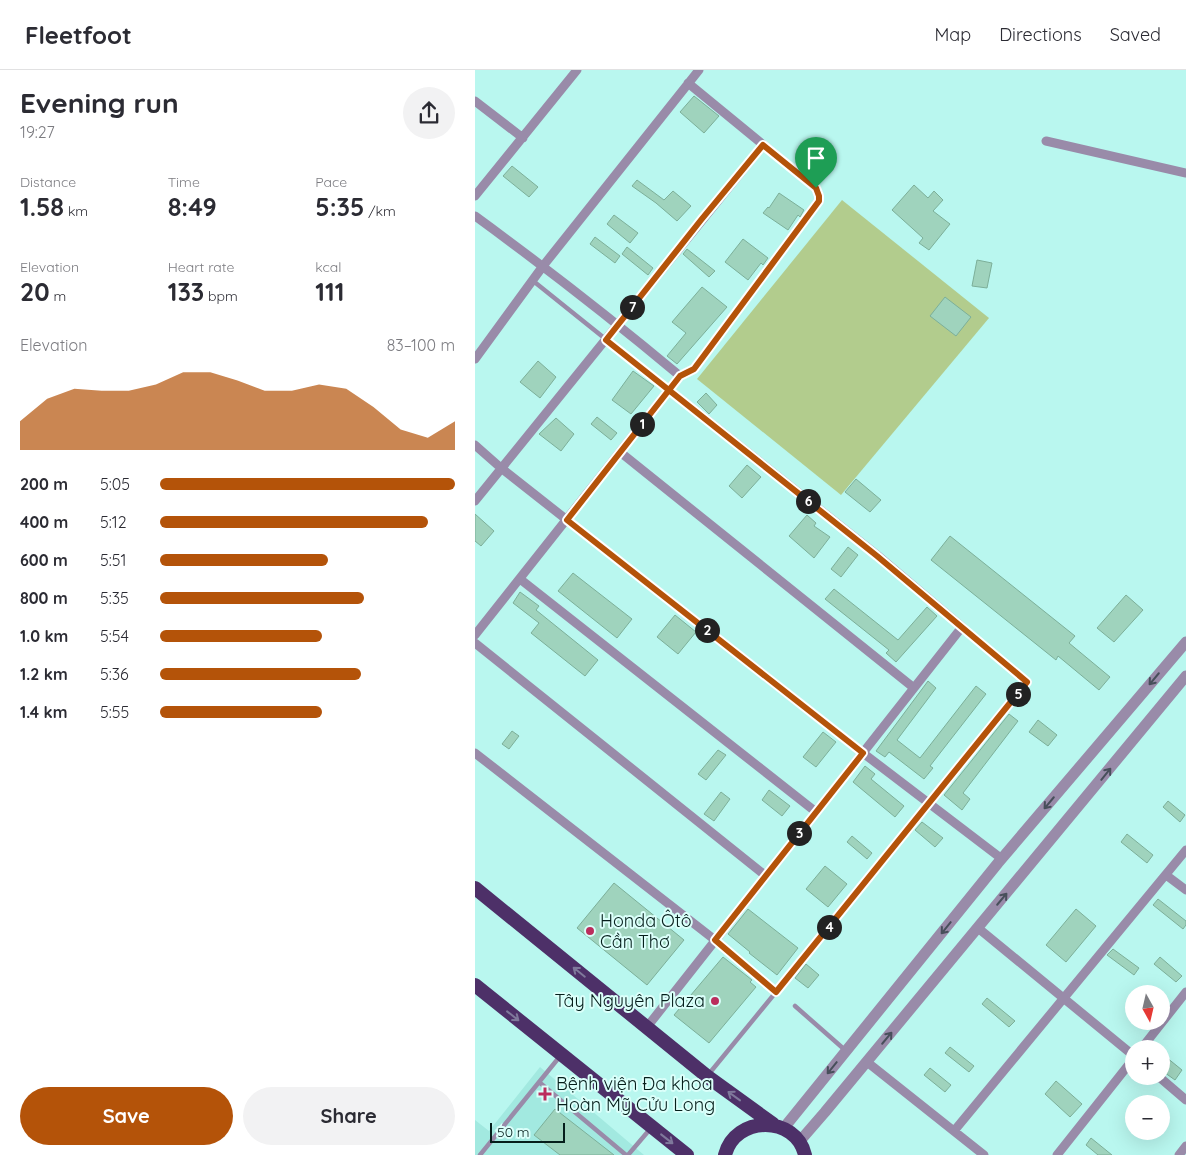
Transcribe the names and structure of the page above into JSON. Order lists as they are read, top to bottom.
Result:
{
  "places": {
    "other": ["Honda Ôtô Cần Thơ", "Tây Nguyên Plaza"],
    "health": ["Bệnh viện Đa khoa Hoàn Mỹ Cửu Long"]
  },
  "scale_bar": "50 m",
  "north": "bottom",
  "page": {
    "header": "Fleetfoot",
    "nav": ["Map", "Directions", "Saved"],
    "heading": ["Evening run", "19:27"],
    "stats": [
      ["Distance", "1.58 km"],
      ["Time", "8:49"],
      ["Pace", "5:35 /km"],
      ["Elevation", "20 m"],
      ["Heart rate", "133 bpm"],
      ["kcal", "111"]
    ],
    "pins": [
      "7",
      "1",
      "6",
      "2",
      "5",
      "3",
      "4"
    ],
    "chart": ["Elevation", "83–100 m"],
    "list": [
      {
        "name": "200 m",
        "note": "5:05"
      },
      {
        "name": "400 m",
        "note": "5:12"
      },
      {
        "name": "600 m",
        "note": "5:51"
      },
      {
        "name": "800 m",
        "note": "5:35"
      },
      {
        "name": "1.0 km",
        "note": "5:54"
      },
      {
        "name": "1.2 km",
        "note": "5:36"
      },
      {
        "name": "1.4 km",
        "note": "5:55"
      }
    ],
    "map_buttons": ["+", "−"],
    "buttons": ["Save", "Share"],
    "scale": "50 m"
  }
}
